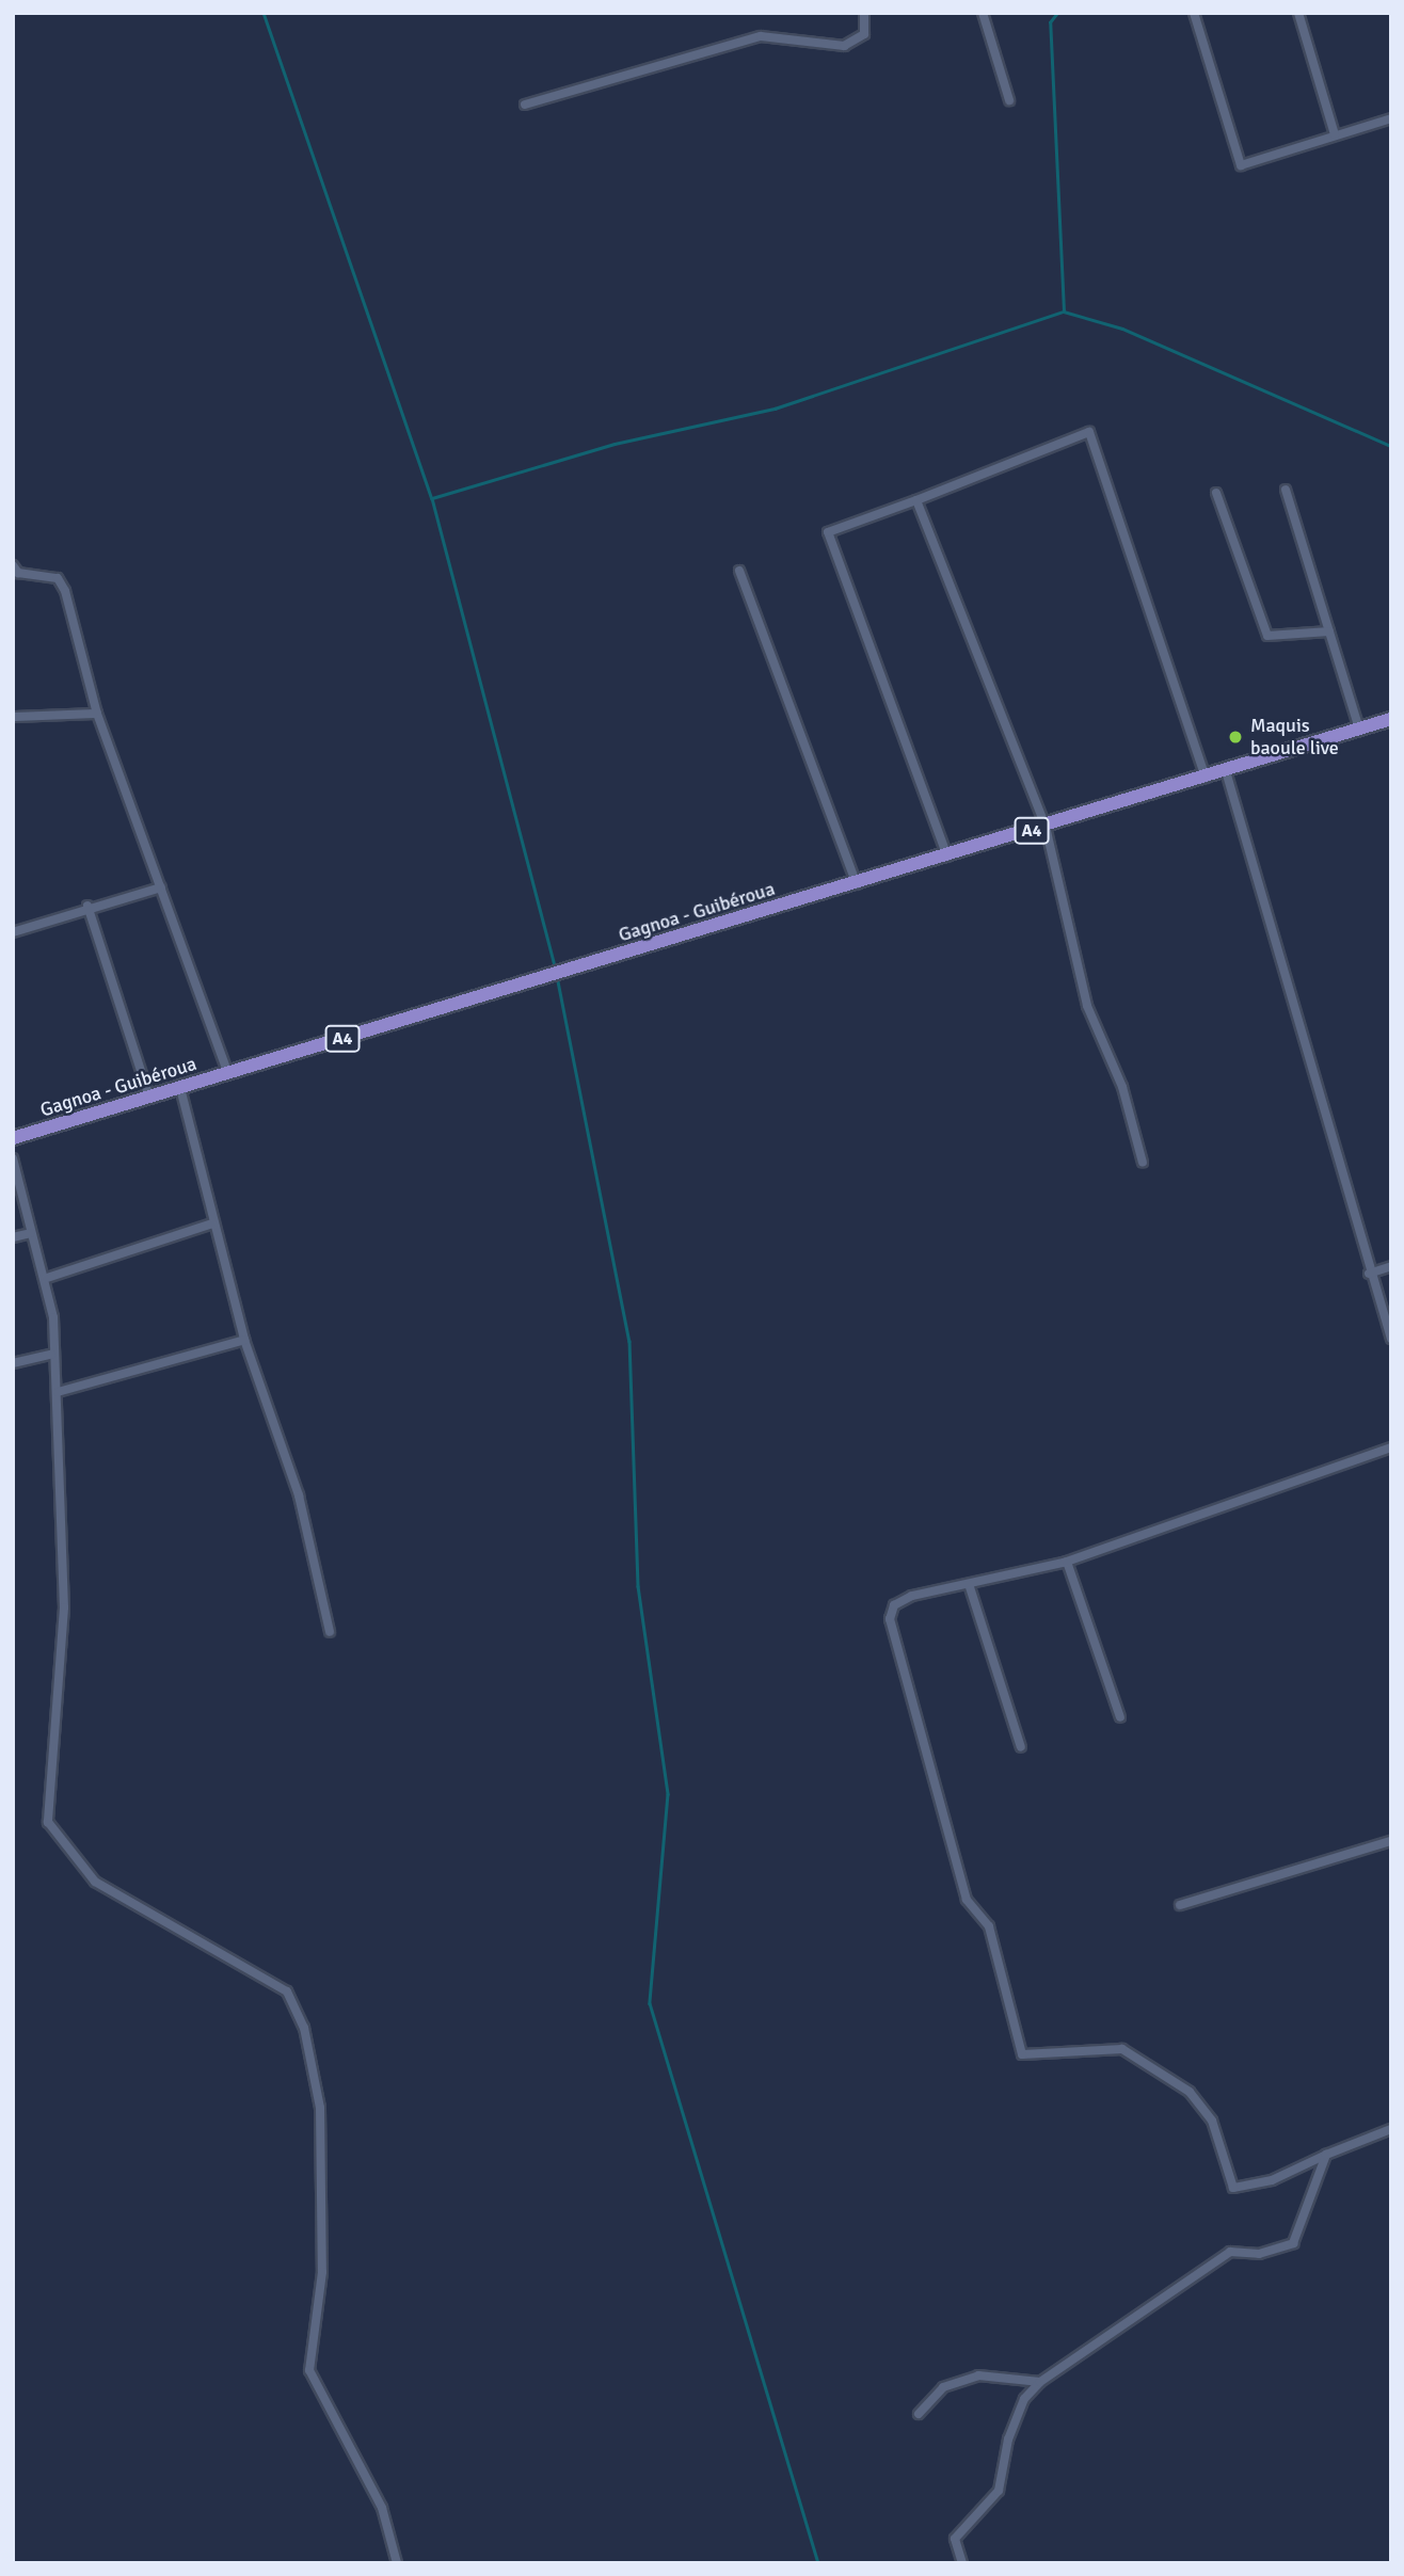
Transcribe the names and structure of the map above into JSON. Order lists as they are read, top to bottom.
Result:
{
  "streets": {
    "main road": ["A4", "Gagnoa - Guibéroua"]
  },
  "places": ["Maquis baoule live"]
}
